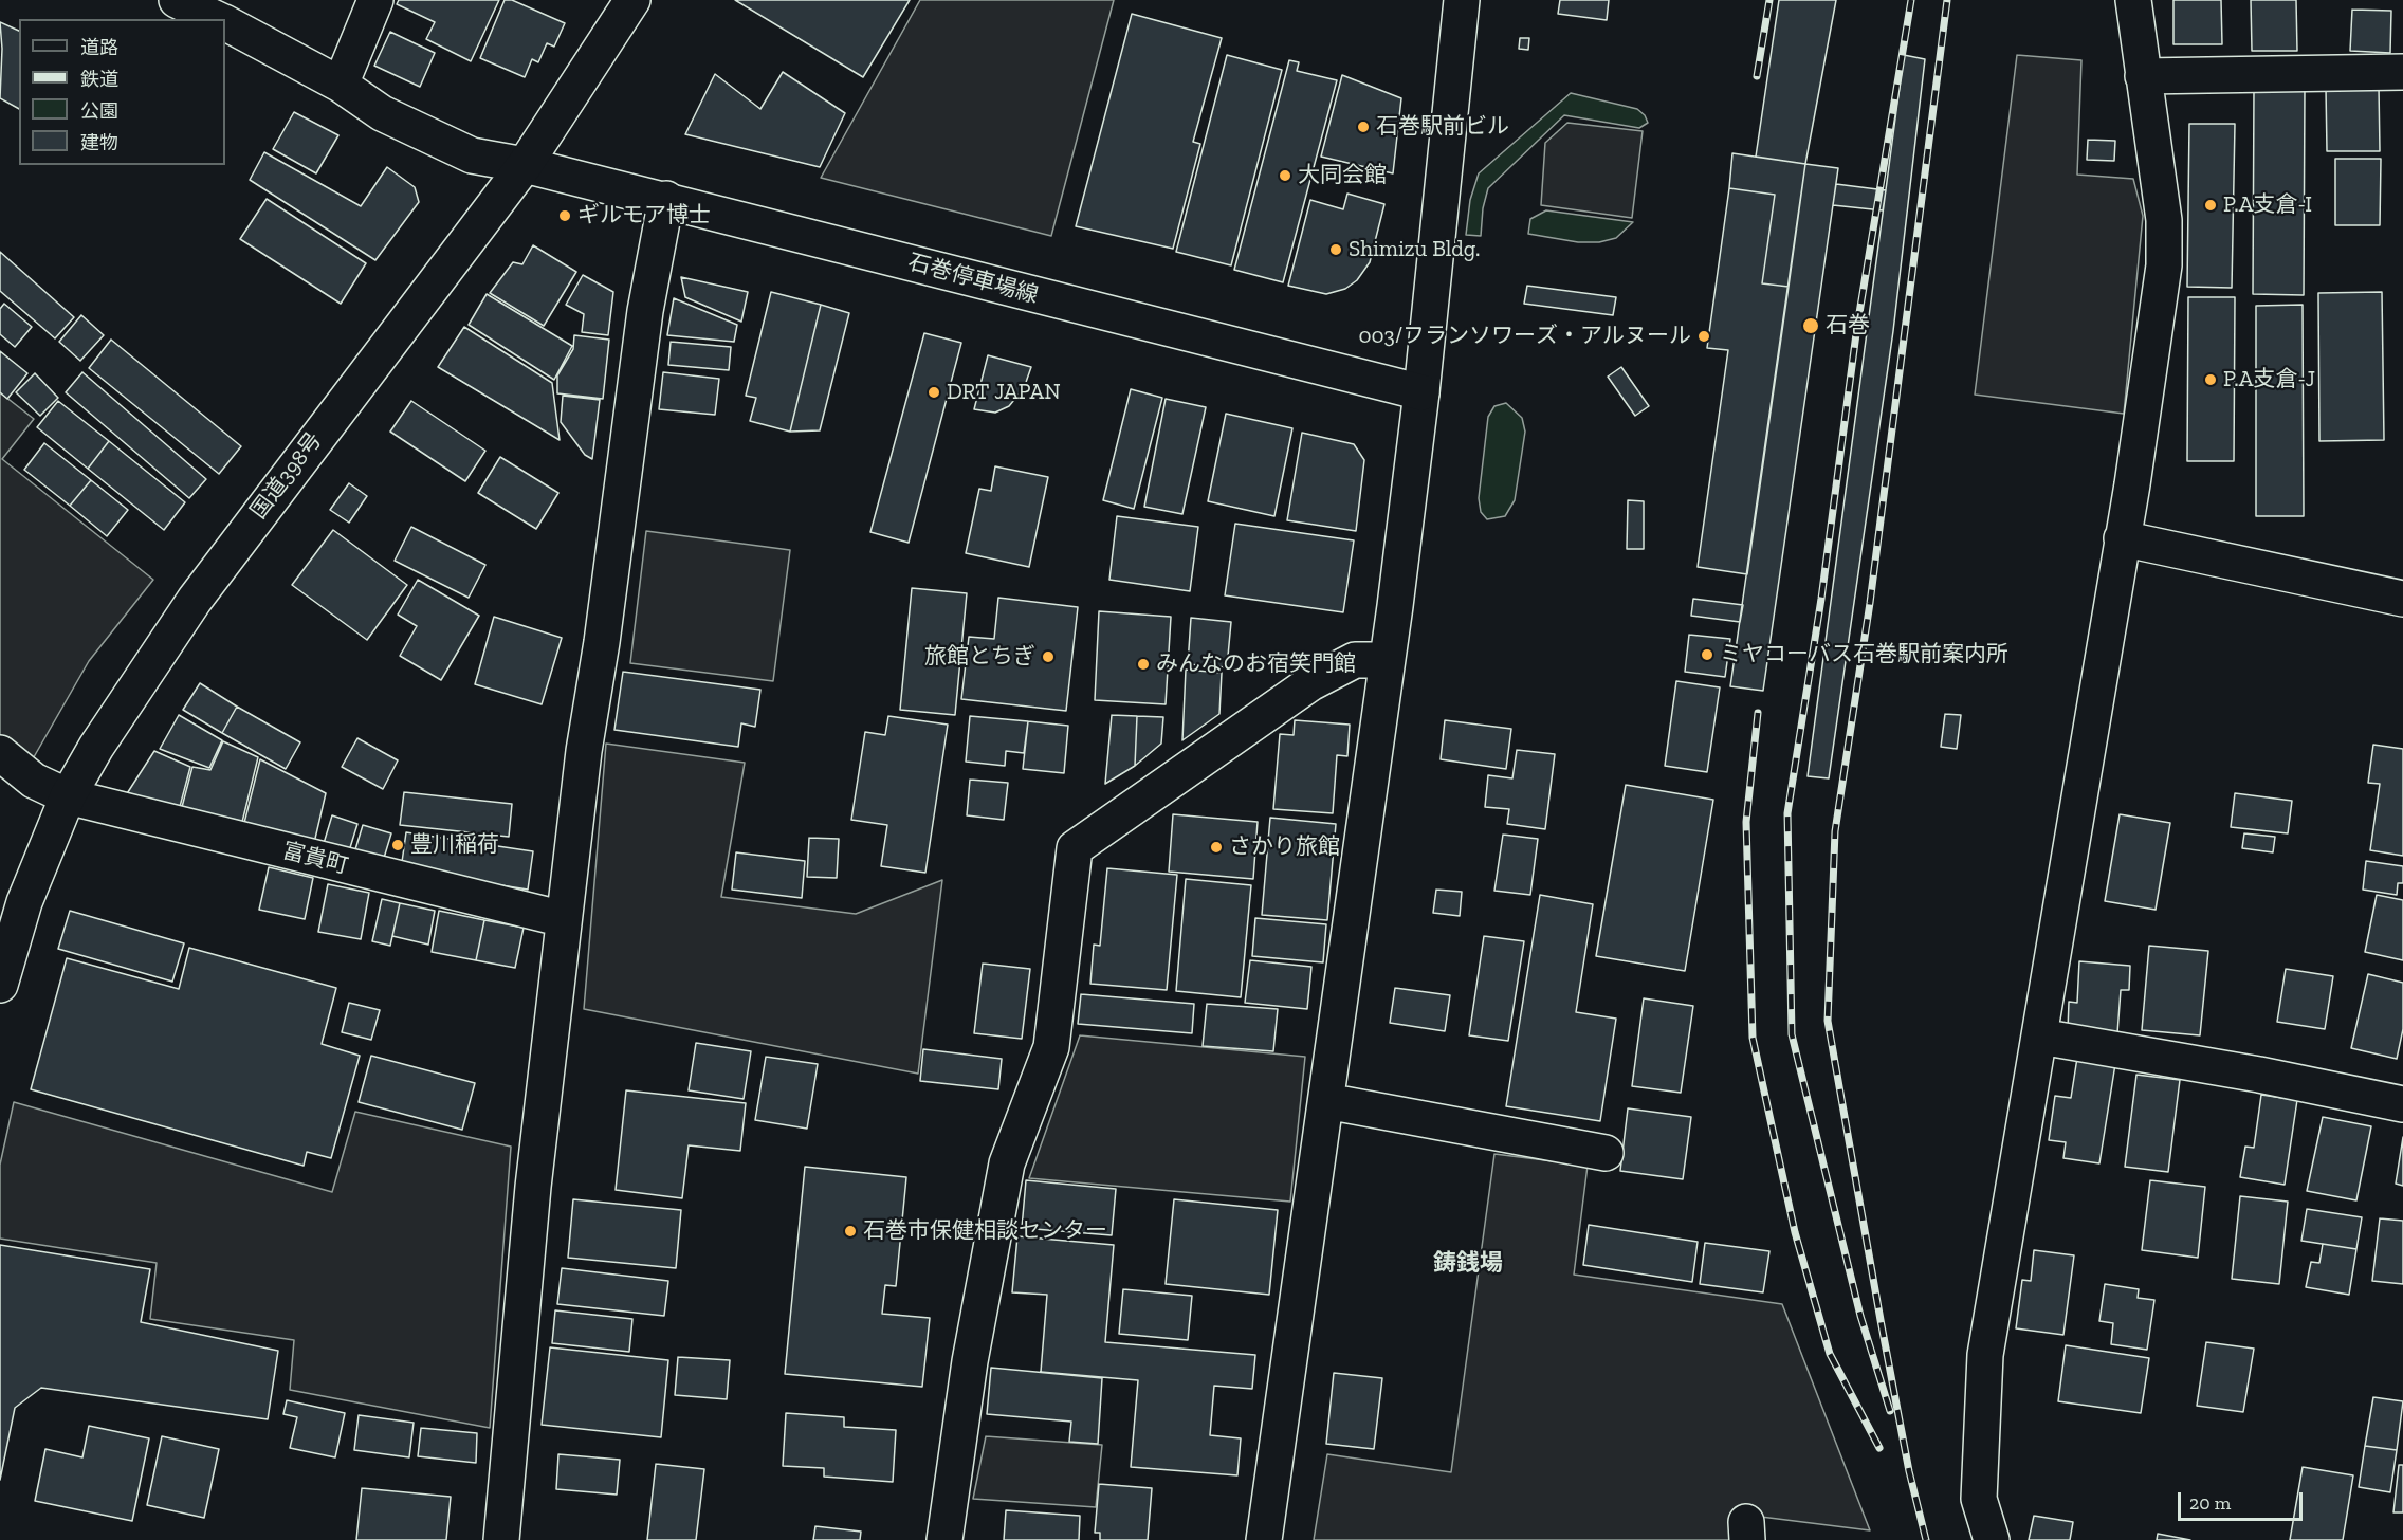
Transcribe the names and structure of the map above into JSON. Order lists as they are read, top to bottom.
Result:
{
  "streets": {
    "main road": ["石巻停車場線", "国道398号", "富貴町"]
  },
  "crossings": [
    ["石巻停車場線", "国道398号"],
    ["国道398号", "富貴町"]
  ],
  "districts": ["鋳銭場"],
  "places": [
    "石巻駅前ビル",
    "大同会館",
    "P.A支倉-I",
    "ギルモア博士",
    "Shimizu Bldg.",
    "石巻",
    "003/フランソワーズ・アルヌール",
    "P.A支倉-J",
    "DRT JAPAN",
    "ミヤコーバス石巻駅前案内所",
    "旅館とちぎ",
    "みんなのお宿笑門館",
    "豊川稲荷",
    "さかり旅館",
    "石巻市保健相談センター"
  ],
  "legend": [
    "道路",
    "鉄道",
    "公園",
    "建物"
  ],
  "scale_bar": "20 m"
}
